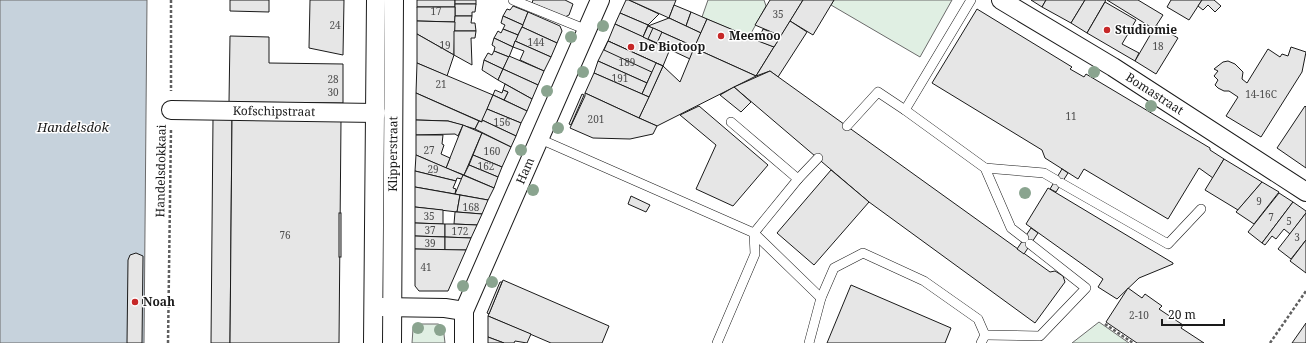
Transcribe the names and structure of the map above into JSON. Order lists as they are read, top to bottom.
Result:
{
  "streets": {
    "street": [
      "Bomastraat",
      "Kofschipstraat",
      "Klipperstraat",
      "Ham"
    ],
    "path": ["Handelsdokkaai"]
  },
  "crossings": [
    ["Kofschipstraat", "Klipperstraat"],
    ["Kofschipstraat", "Handelsdokkaai"]
  ],
  "water": ["Handelsdok"],
  "places": [
    "Studiomie",
    "Meemoo",
    "De Biotoop",
    "Noah"
  ],
  "house_numbers": [
    "17",
    "35",
    "24",
    "144",
    "19",
    "18",
    "189",
    "191",
    "28",
    "21",
    "30",
    "14-16C",
    "11",
    "201",
    "156",
    "27",
    "160",
    "162",
    "29",
    "9",
    "168",
    "35",
    "7",
    "5",
    "37",
    "172",
    "76",
    "3",
    "39",
    "41",
    "2-10"
  ],
  "scale_bar": "20 m"
}
